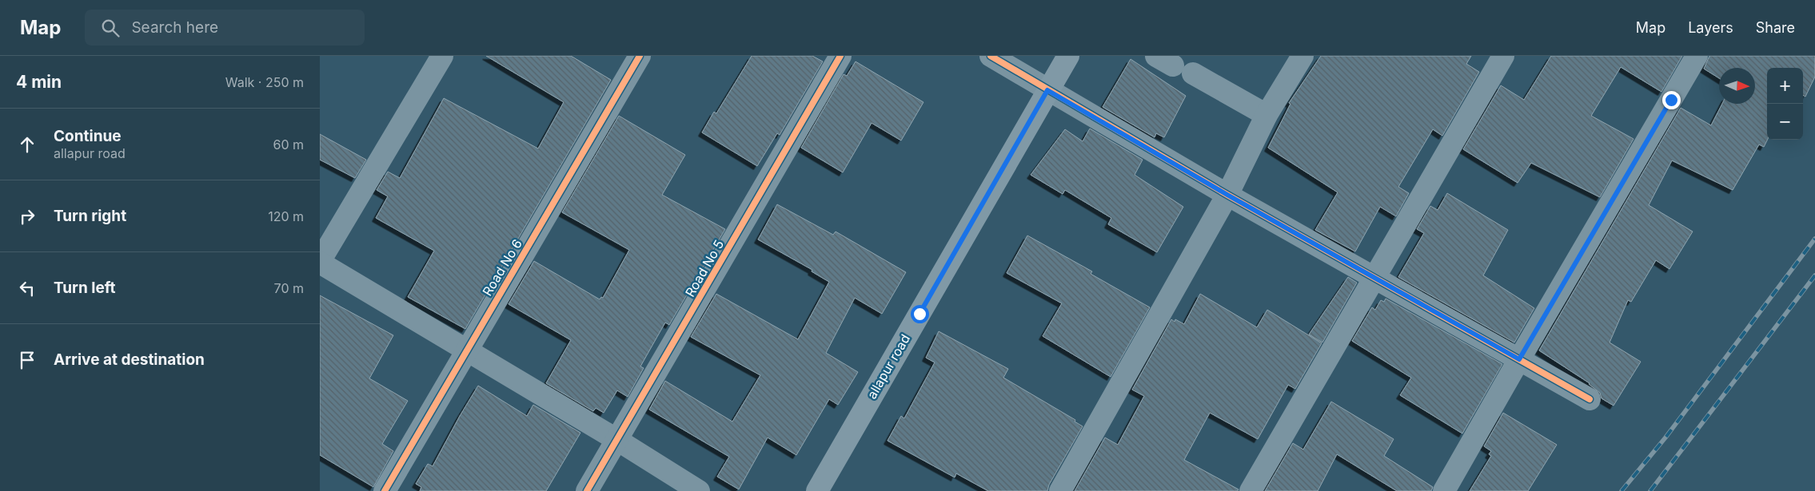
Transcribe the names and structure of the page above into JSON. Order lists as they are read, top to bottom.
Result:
{
  "streets": {
    "main road": ["allapur road"],
    "street": ["Road No 6", "Road No 5"]
  },
  "north": "right",
  "page": {
    "header": "Map",
    "search": "Search here",
    "nav": ["Map", "Layers", "Share"],
    "heading": ["4 min", "Walk · 250 m"],
    "map_buttons": ["+", "−"],
    "list": [
      ["Continue", "allapur road", "60 m"],
      ["Turn right", "120 m"],
      ["Turn left", "70 m"],
      "Arrive at destination"
    ]
  }
}
